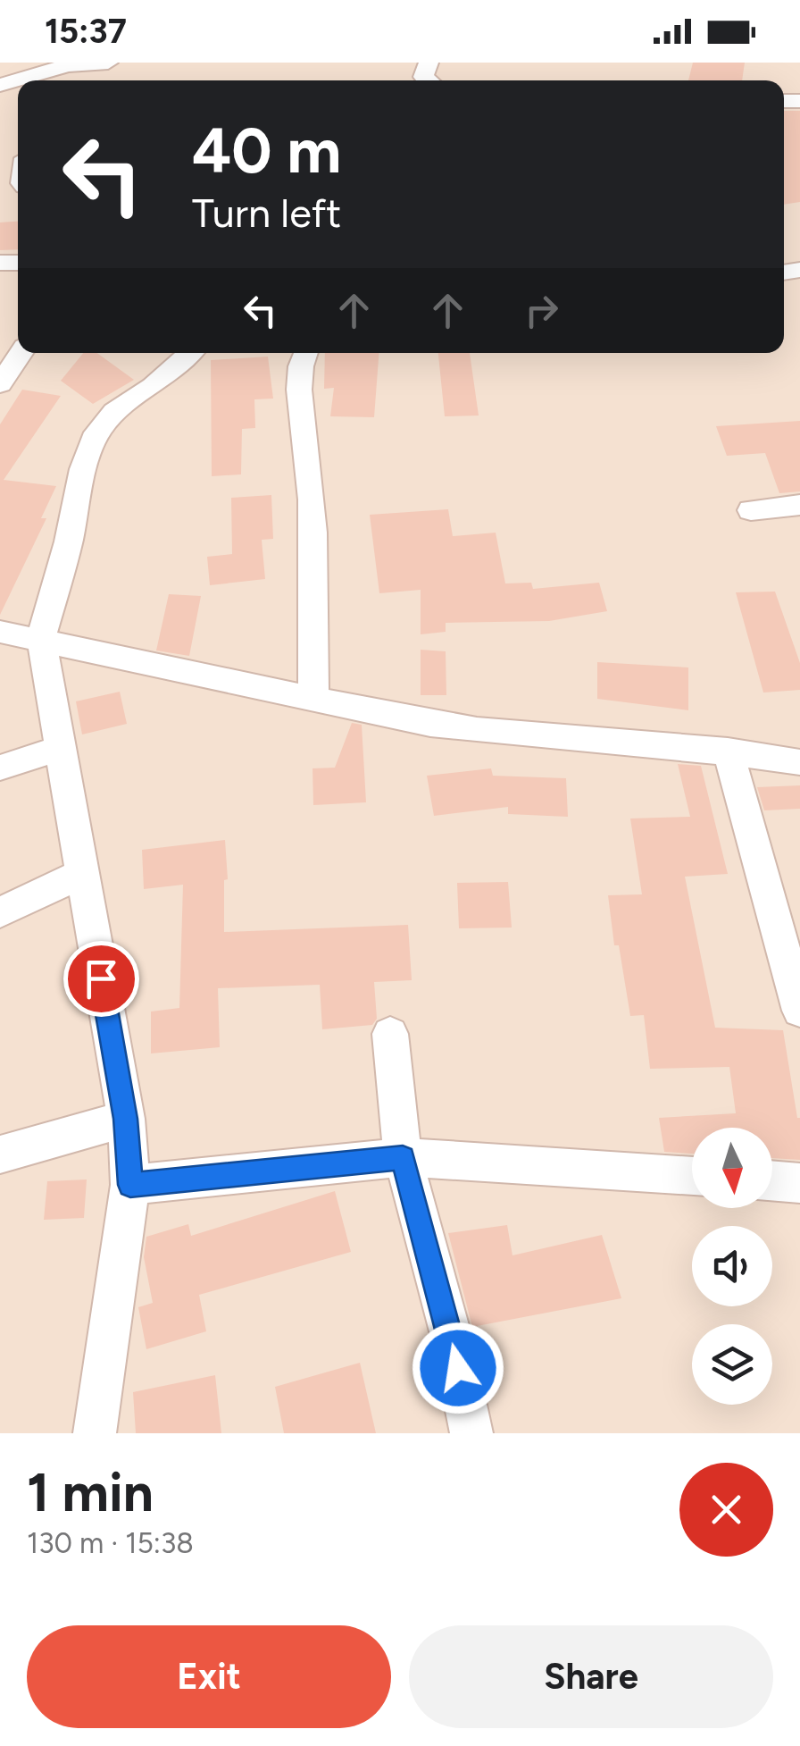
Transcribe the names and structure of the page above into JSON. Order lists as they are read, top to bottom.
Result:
{
  "north": "bottom",
  "page": {
    "status": "15:37",
    "turn": ["40 m", "Turn left"],
    "heading": ["1 min", "130 m · 15:38"],
    "buttons": ["Exit", "Share"]
  }
}
